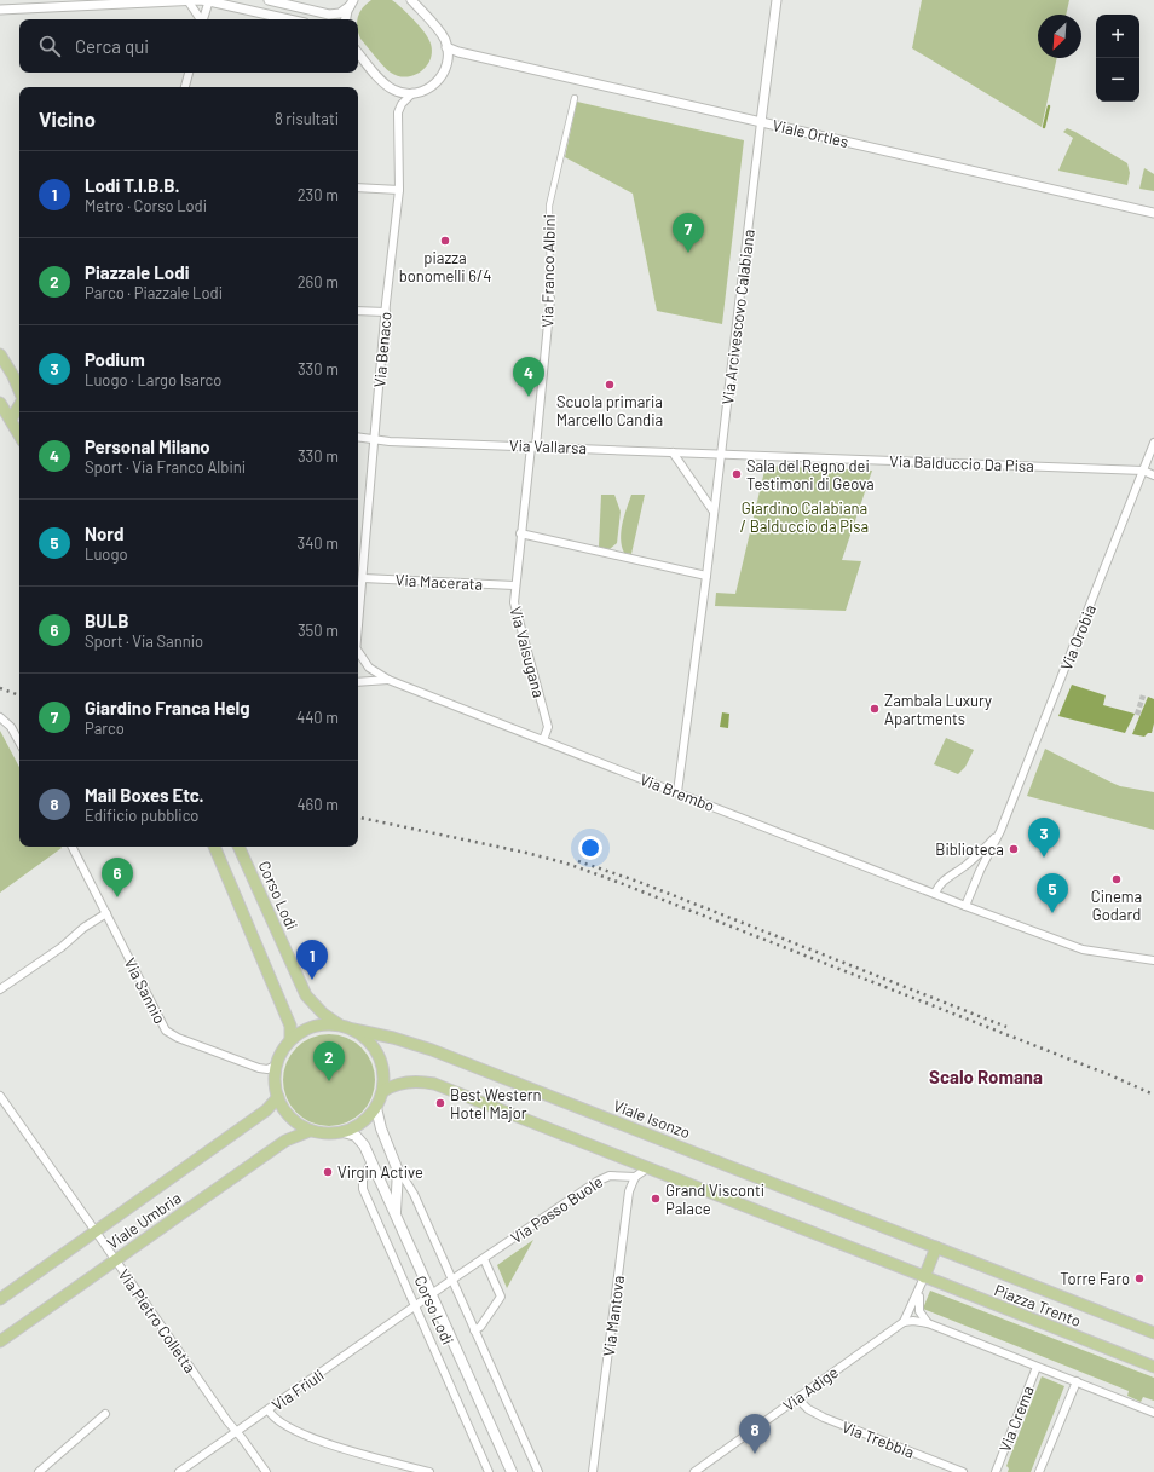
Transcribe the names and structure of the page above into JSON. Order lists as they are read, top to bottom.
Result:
{
  "streets": {
    "main road": [
      "Corso Lodi",
      "Viale Isonzo",
      "Viale Umbria",
      "Piazza Trento"
    ],
    "street": [
      "Viale Ortles",
      "Via Franco Albini",
      "Via Arcivescovo Calabiana",
      "Via Benaco",
      "Via Vallarsa",
      "Via Balduccio Da Pisa",
      "Via Macerata",
      "Via Orobia",
      "Via Valsugana",
      "Via Brembo",
      "Via Sannio",
      "Via Passo Buole",
      "Via Mantova",
      "Via Pietro Colletta",
      "Via Adige",
      "Via Friuli",
      "Via Crema",
      "Via Trebbia"
    ]
  },
  "crossings": [
    ["Viale Ortles", "Via Arcivescovo Calabiana"],
    ["Via Franco Albini", "Via Vallarsa"],
    ["Via Franco Albini", "Via Valsugana"],
    ["Via Arcivescovo Calabiana", "Via Vallarsa"],
    ["Via Arcivescovo Calabiana", "Via Balduccio Da Pisa"],
    ["Via Arcivescovo Calabiana", "Via Brembo"],
    ["Via Benaco", "Via Vallarsa"],
    ["Via Benaco", "Via Macerata"],
    ["Via Vallarsa", "Via Balduccio Da Pisa"],
    ["Via Vallarsa", "Via Valsugana"],
    ["Via Balduccio Da Pisa", "Via Orobia"],
    ["Via Macerata", "Via Valsugana"],
    ["Via Orobia", "Via Brembo"],
    ["Via Valsugana", "Via Brembo"],
    ["Corso Lodi", "Via Sannio"],
    ["Corso Lodi", "Viale Isonzo"],
    ["Corso Lodi", "Via Passo Buole"],
    ["Corso Lodi", "Viale Umbria"],
    ["Corso Lodi", "Via Friuli"],
    ["Via Sannio", "Viale Isonzo"],
    ["Via Sannio", "Viale Umbria"],
    ["Viale Isonzo", "Viale Umbria"],
    ["Viale Isonzo", "Piazza Trento"],
    ["Via Passo Buole", "Via Mantova"],
    ["Via Passo Buole", "Via Friuli"],
    ["Viale Umbria", "Via Pietro Colletta"],
    ["Via Pietro Colletta", "Via Friuli"],
    ["Via Adige", "Via Trebbia"]
  ],
  "districts": ["Scalo Romana"],
  "parks": ["Giardino Calabiana / Balduccio da Pisa"],
  "places": [
    "piazza bonomelli 6/4",
    "Scuola primaria Marcello Candia",
    "Sala del Regno dei Testimoni di Geova",
    "Zambala Luxury Apartments",
    "Biblioteca",
    "Cinema Godard",
    "Best Western Hotel Major",
    "Virgin Active",
    "Grand Visconti Palace",
    "Torre Faro"
  ],
  "north": "bottom left",
  "page": {
    "map_buttons": ["+", "−"],
    "search": "Cerca qui",
    "heading": ["Vicino", "8 risultati"],
    "list": [
      {
        "mark": "1",
        "name": "Lodi T.I.B.B.",
        "note": "Metro · Corso Lodi",
        "value": "230 m"
      },
      {
        "mark": "2",
        "name": "Piazzale Lodi",
        "note": "Parco · Piazzale Lodi",
        "value": "260 m"
      },
      {
        "mark": "3",
        "name": "Podium",
        "note": "Luogo · Largo Isarco",
        "value": "330 m"
      },
      {
        "mark": "4",
        "name": "Personal Milano",
        "note": "Sport · Via Franco Albini",
        "value": "330 m"
      },
      {
        "mark": "5",
        "name": "Nord",
        "note": "Luogo",
        "value": "340 m"
      },
      {
        "mark": "6",
        "name": "BULB",
        "note": "Sport · Via Sannio",
        "value": "350 m"
      },
      {
        "mark": "7",
        "name": "Giardino Franca Helg",
        "note": "Parco",
        "value": "440 m"
      },
      {
        "mark": "8",
        "name": "Mail Boxes Etc.",
        "note": "Edificio pubblico",
        "value": "460 m"
      }
    ],
    "pins": [
      "7",
      "4",
      "3",
      "6",
      "5",
      "1",
      "2",
      "8"
    ]
  }
}
